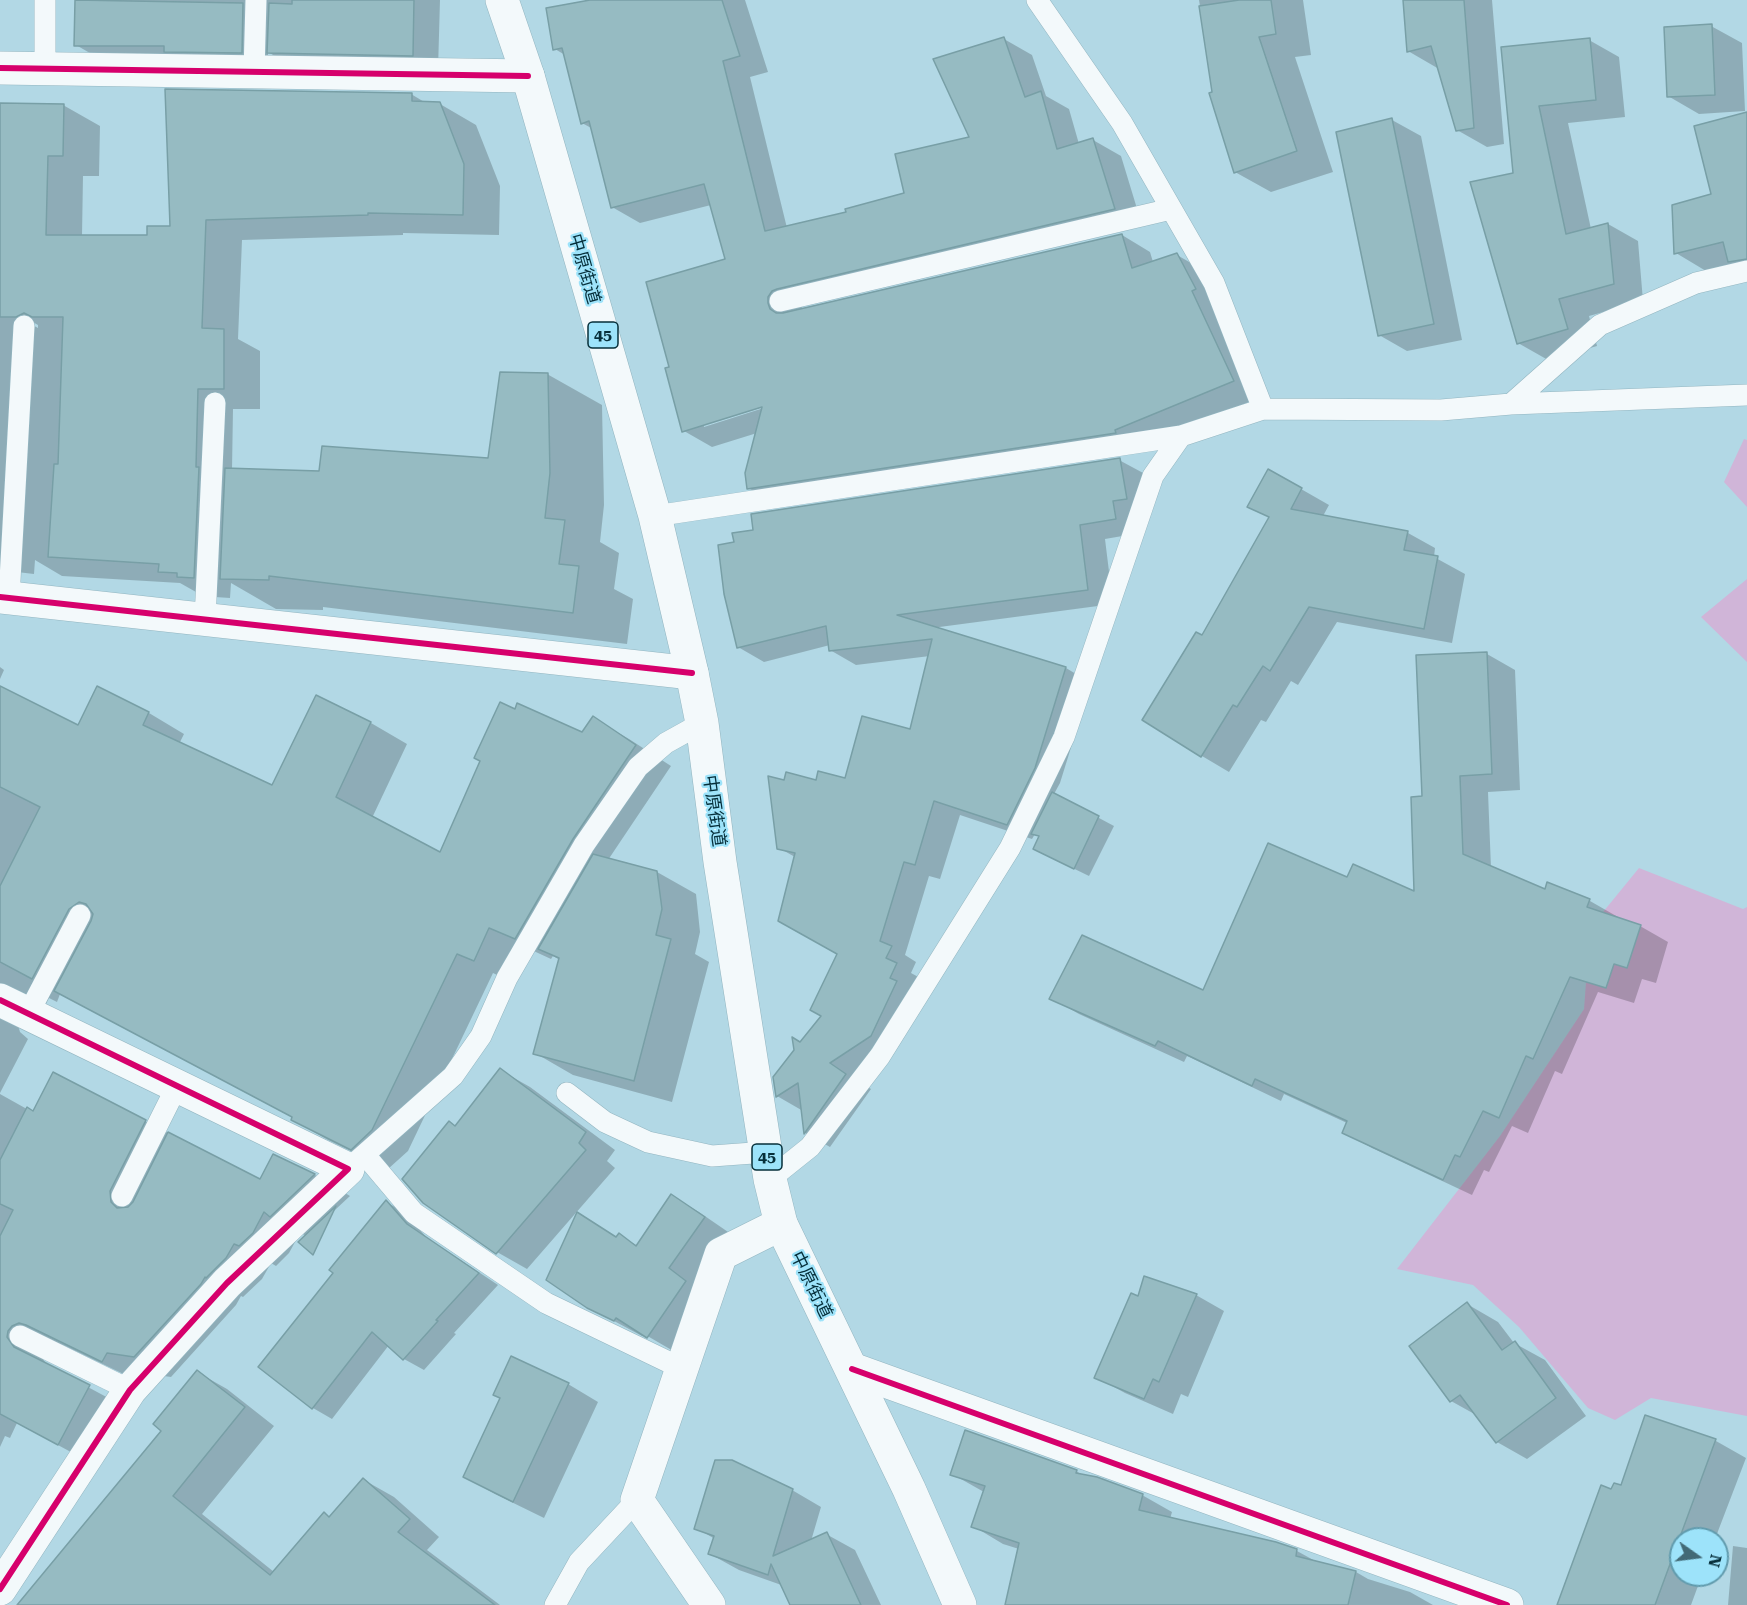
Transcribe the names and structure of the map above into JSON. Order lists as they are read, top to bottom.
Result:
{
  "streets": {
    "street": ["中原街道", "45"]
  },
  "north": "right"
}
